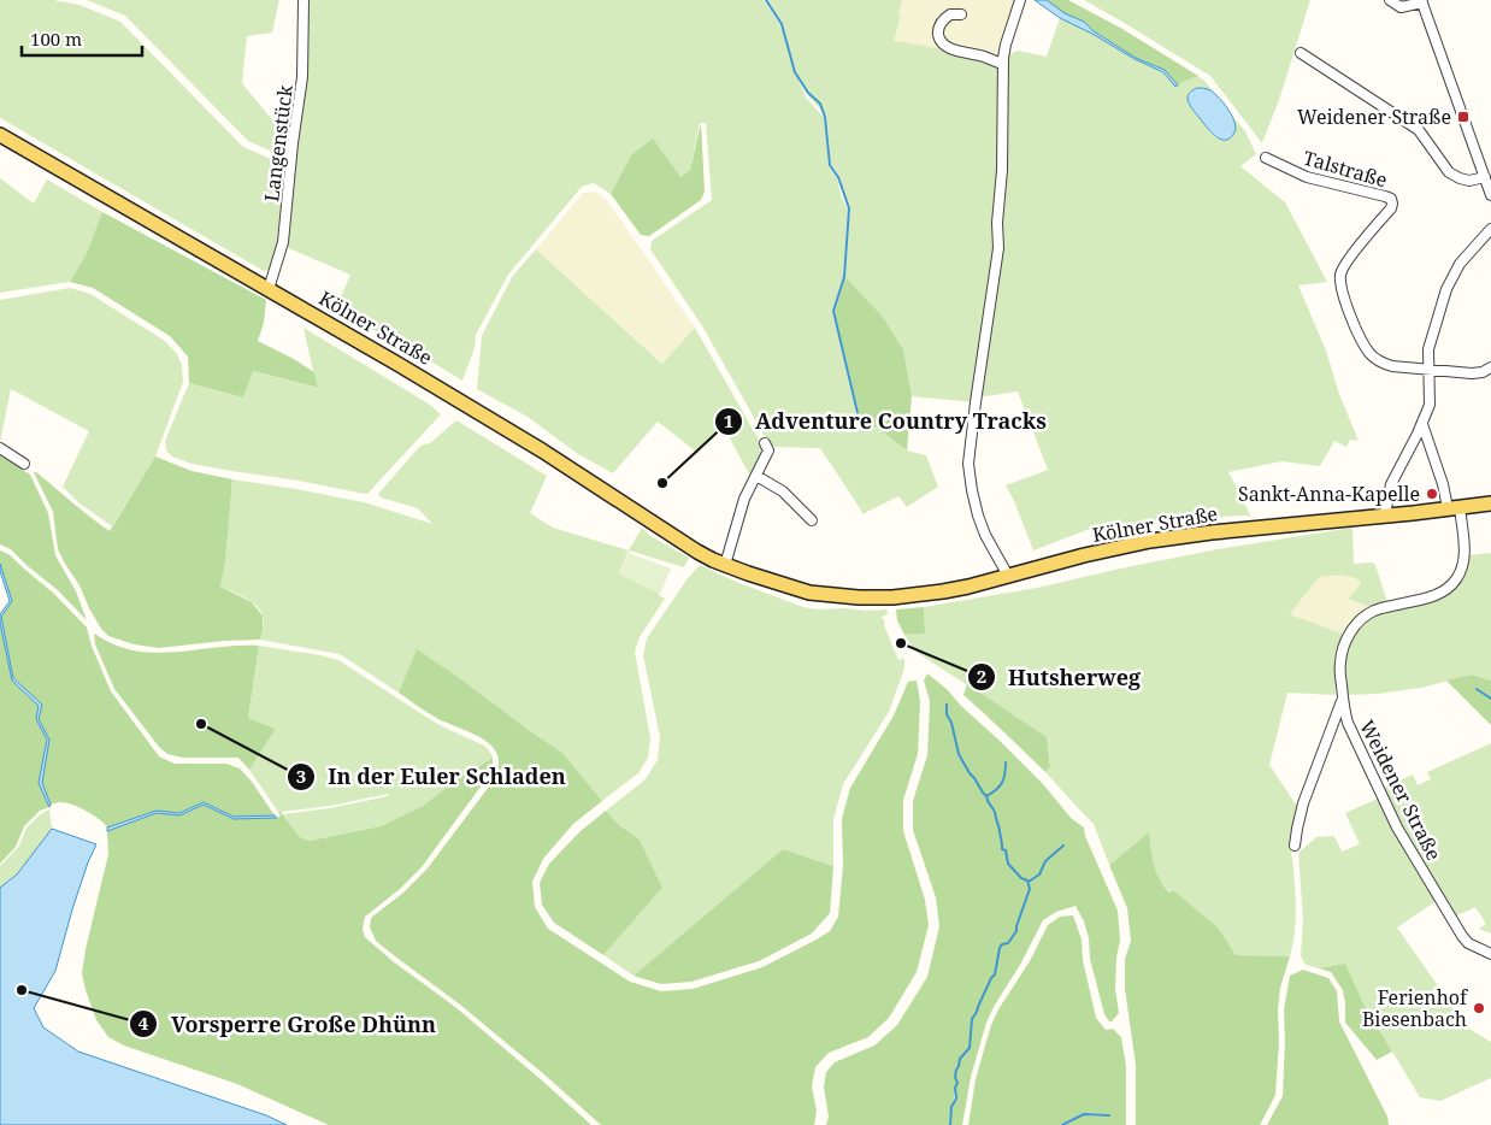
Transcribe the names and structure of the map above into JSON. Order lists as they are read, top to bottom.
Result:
{
  "streets": {
    "main road": ["Kölner Straße"],
    "street": ["Langenstück", "Talstraße", "Weidener Straße"]
  },
  "crossings": [
    ["Langenstück", "Kölner Straße"],
    ["Kölner Straße", "Weidener Straße"]
  ],
  "places": {
    "transit": ["Weidener Straße"],
    "other": [
      "Adventure Country Tracks",
      "Sankt-Anna-Kapelle",
      "Hutsherweg",
      "In der Euler Schladen",
      "Vorsperre Große Dhünn",
      "Ferienhof Biesenbach"
    ]
  },
  "scale_bar": "100 m"
}
